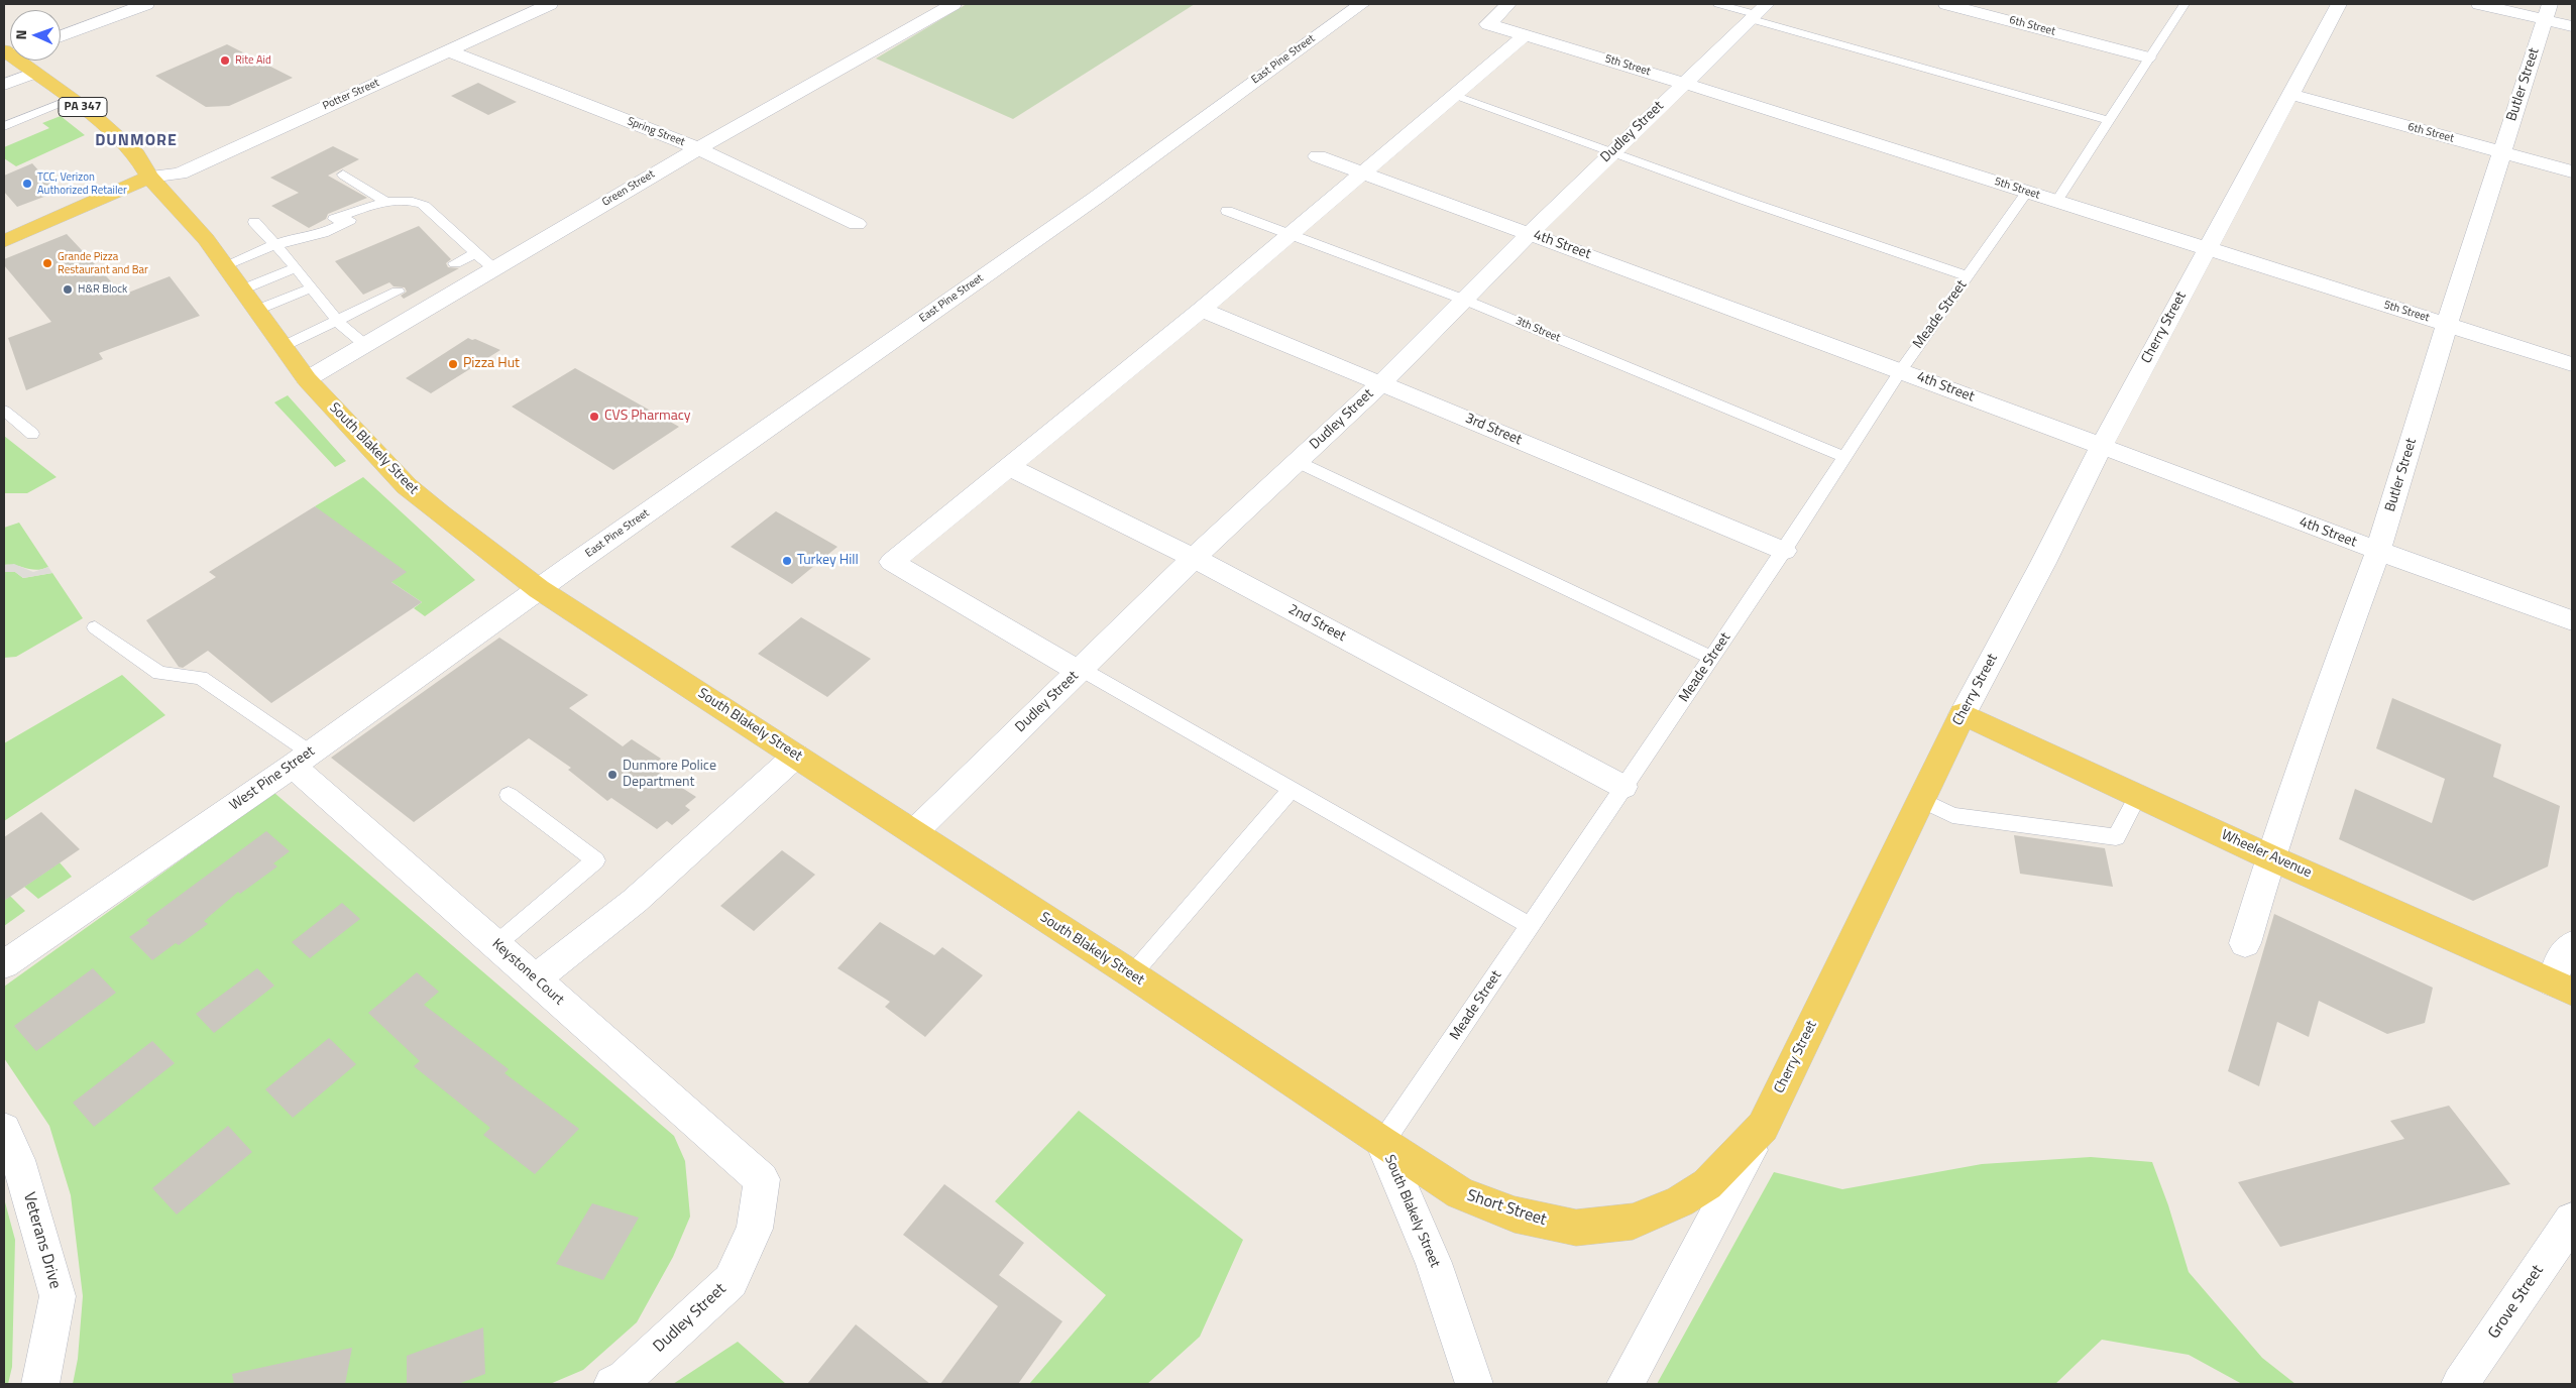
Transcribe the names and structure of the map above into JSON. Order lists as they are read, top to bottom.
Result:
{
  "streets": {
    "main road": [
      "PA 347",
      "Cherry Street",
      "South Blakely Street",
      "Wheeler Avenue",
      "Short Street"
    ],
    "street": [
      "6th Street",
      "East Pine Street",
      "5th Street",
      "Butler Street",
      "Potter Street",
      "Spring Street",
      "Dudley Street",
      "Green Street",
      "4th Street",
      "3rd Street",
      "2nd Street",
      "West Pine Street",
      "Keystone Court",
      "Veterans Drive",
      "Grove Street"
    ],
    "lane": ["Meade Street", "3th Street"]
  },
  "crossings": [
    ["6th Street", "Butler Street"],
    ["6th Street", "Cherry Street"],
    ["East Pine Street", "South Blakely Street"],
    ["East Pine Street", "West Pine Street"],
    ["5th Street", "Butler Street"],
    ["5th Street", "Dudley Street"],
    ["5th Street", "Meade Street"],
    ["5th Street", "Cherry Street"],
    ["Butler Street", "4th Street"],
    ["Butler Street", "Wheeler Avenue"],
    ["Potter Street", "Spring Street"],
    ["Potter Street", "South Blakely Street"],
    ["Spring Street", "Green Street"],
    ["Dudley Street", "4th Street"],
    ["Dudley Street", "3th Street"],
    ["Dudley Street", "3rd Street"],
    ["Dudley Street", "South Blakely Street"],
    ["Dudley Street", "2nd Street"],
    ["Dudley Street", "Keystone Court"],
    ["Green Street", "South Blakely Street"],
    ["4th Street", "Meade Street"],
    ["4th Street", "Cherry Street"],
    ["Meade Street", "3th Street"],
    ["Meade Street", "3rd Street"],
    ["Meade Street", "South Blakely Street"],
    ["Meade Street", "2nd Street"],
    ["Meade Street", "Short Street"],
    ["Cherry Street", "Wheeler Avenue"],
    ["Cherry Street", "Short Street"],
    ["South Blakely Street", "West Pine Street"],
    ["South Blakely Street", "Short Street"],
    ["West Pine Street", "Keystone Court"]
  ],
  "districts": ["DUNMORE"],
  "places": [
    "Rite Aid",
    "TCC, Verizon Authorized Retailer",
    "Grande Pizza Restaurant and Bar",
    "H&R Block",
    "Pizza Hut",
    "CVS Pharmacy",
    "Turkey Hill",
    "Dunmore Police Department"
  ],
  "north": "left"
}
